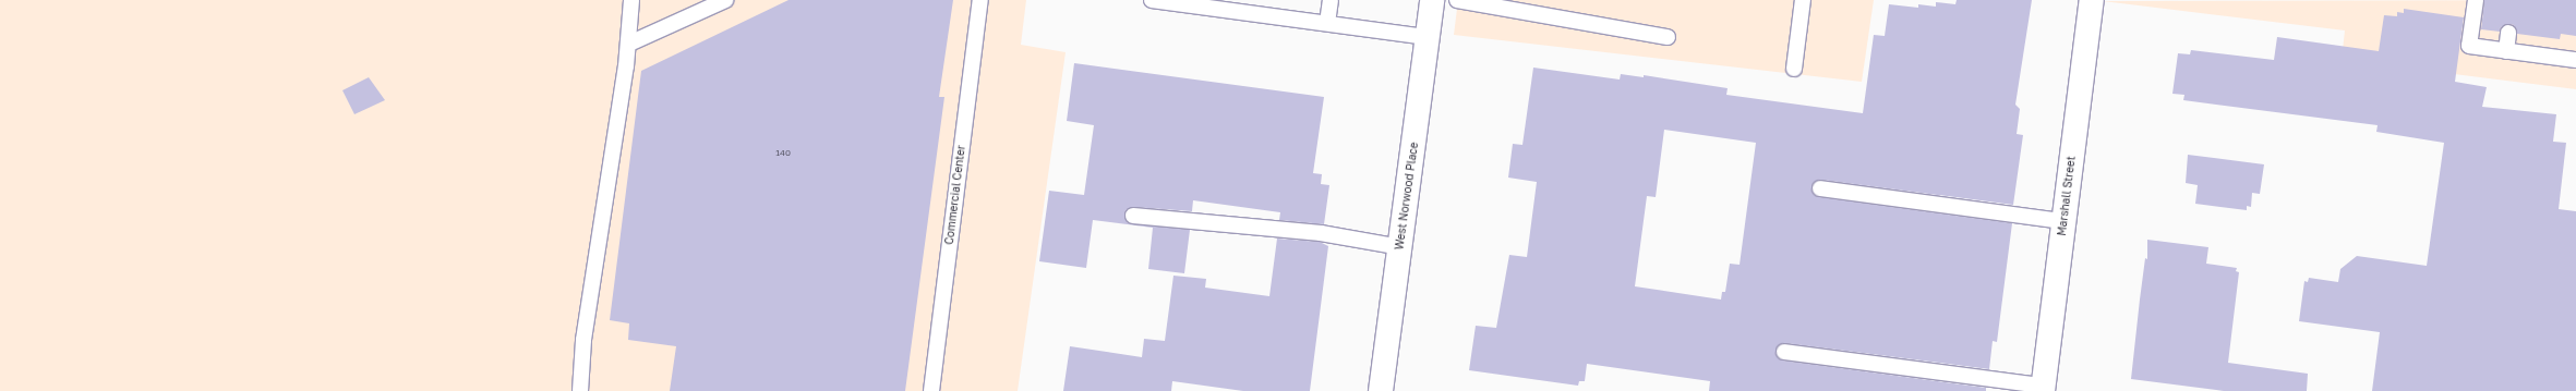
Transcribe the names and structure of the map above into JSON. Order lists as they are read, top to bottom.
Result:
{
  "streets": {
    "street": ["West Norwood Place", "Marshall Street"],
    "lane": ["Commercial Center"]
  },
  "house_numbers": ["140"]
}
